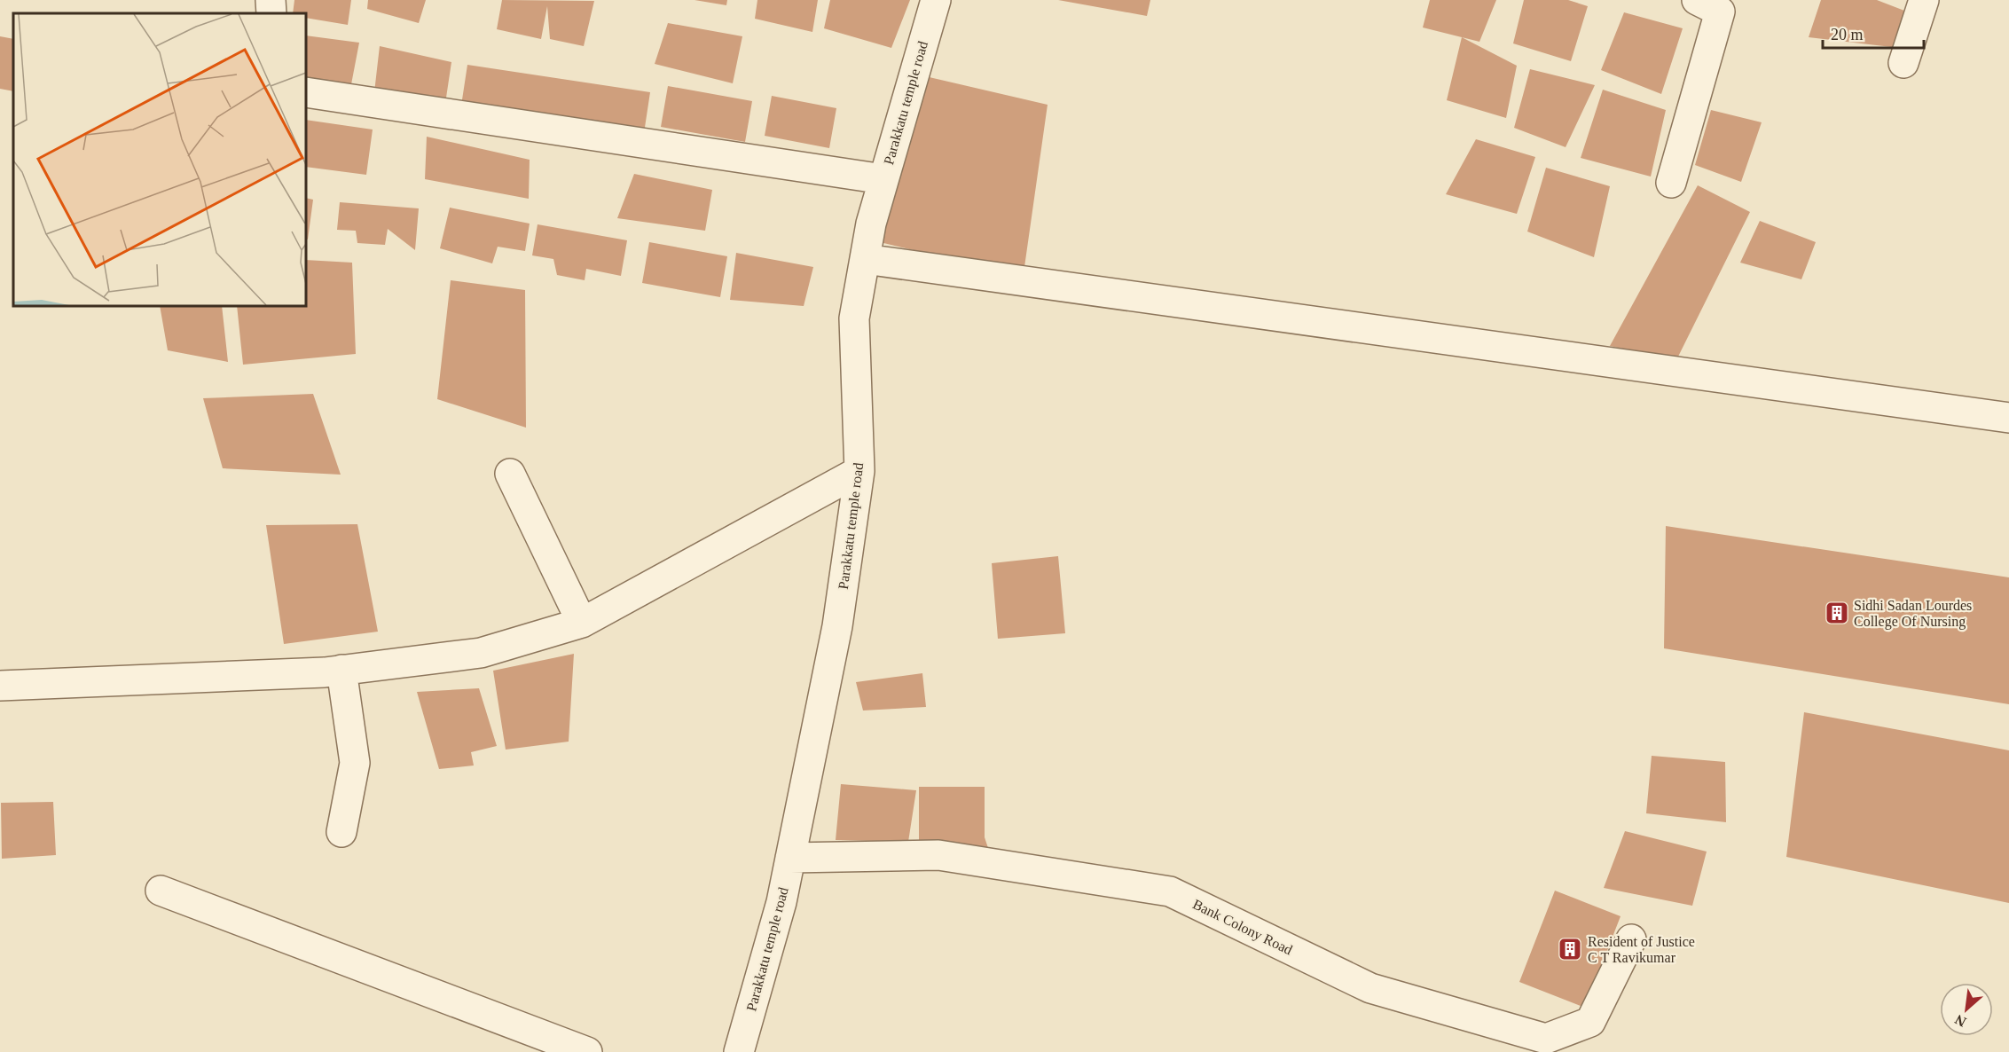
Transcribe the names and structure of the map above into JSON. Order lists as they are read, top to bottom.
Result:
{
  "streets": {
    "street": ["Parakkatu temple road", "Bank Colony Road"]
  },
  "crossings": [
    ["Parakkatu temple road", "Bank Colony Road"]
  ],
  "places": {
    "building": ["Sidhi Sadan Lourdes College Of Nursing", "Resident of Justice C T Ravikumar"]
  },
  "scale_bar": "20 m",
  "north": "bottom left"
}
